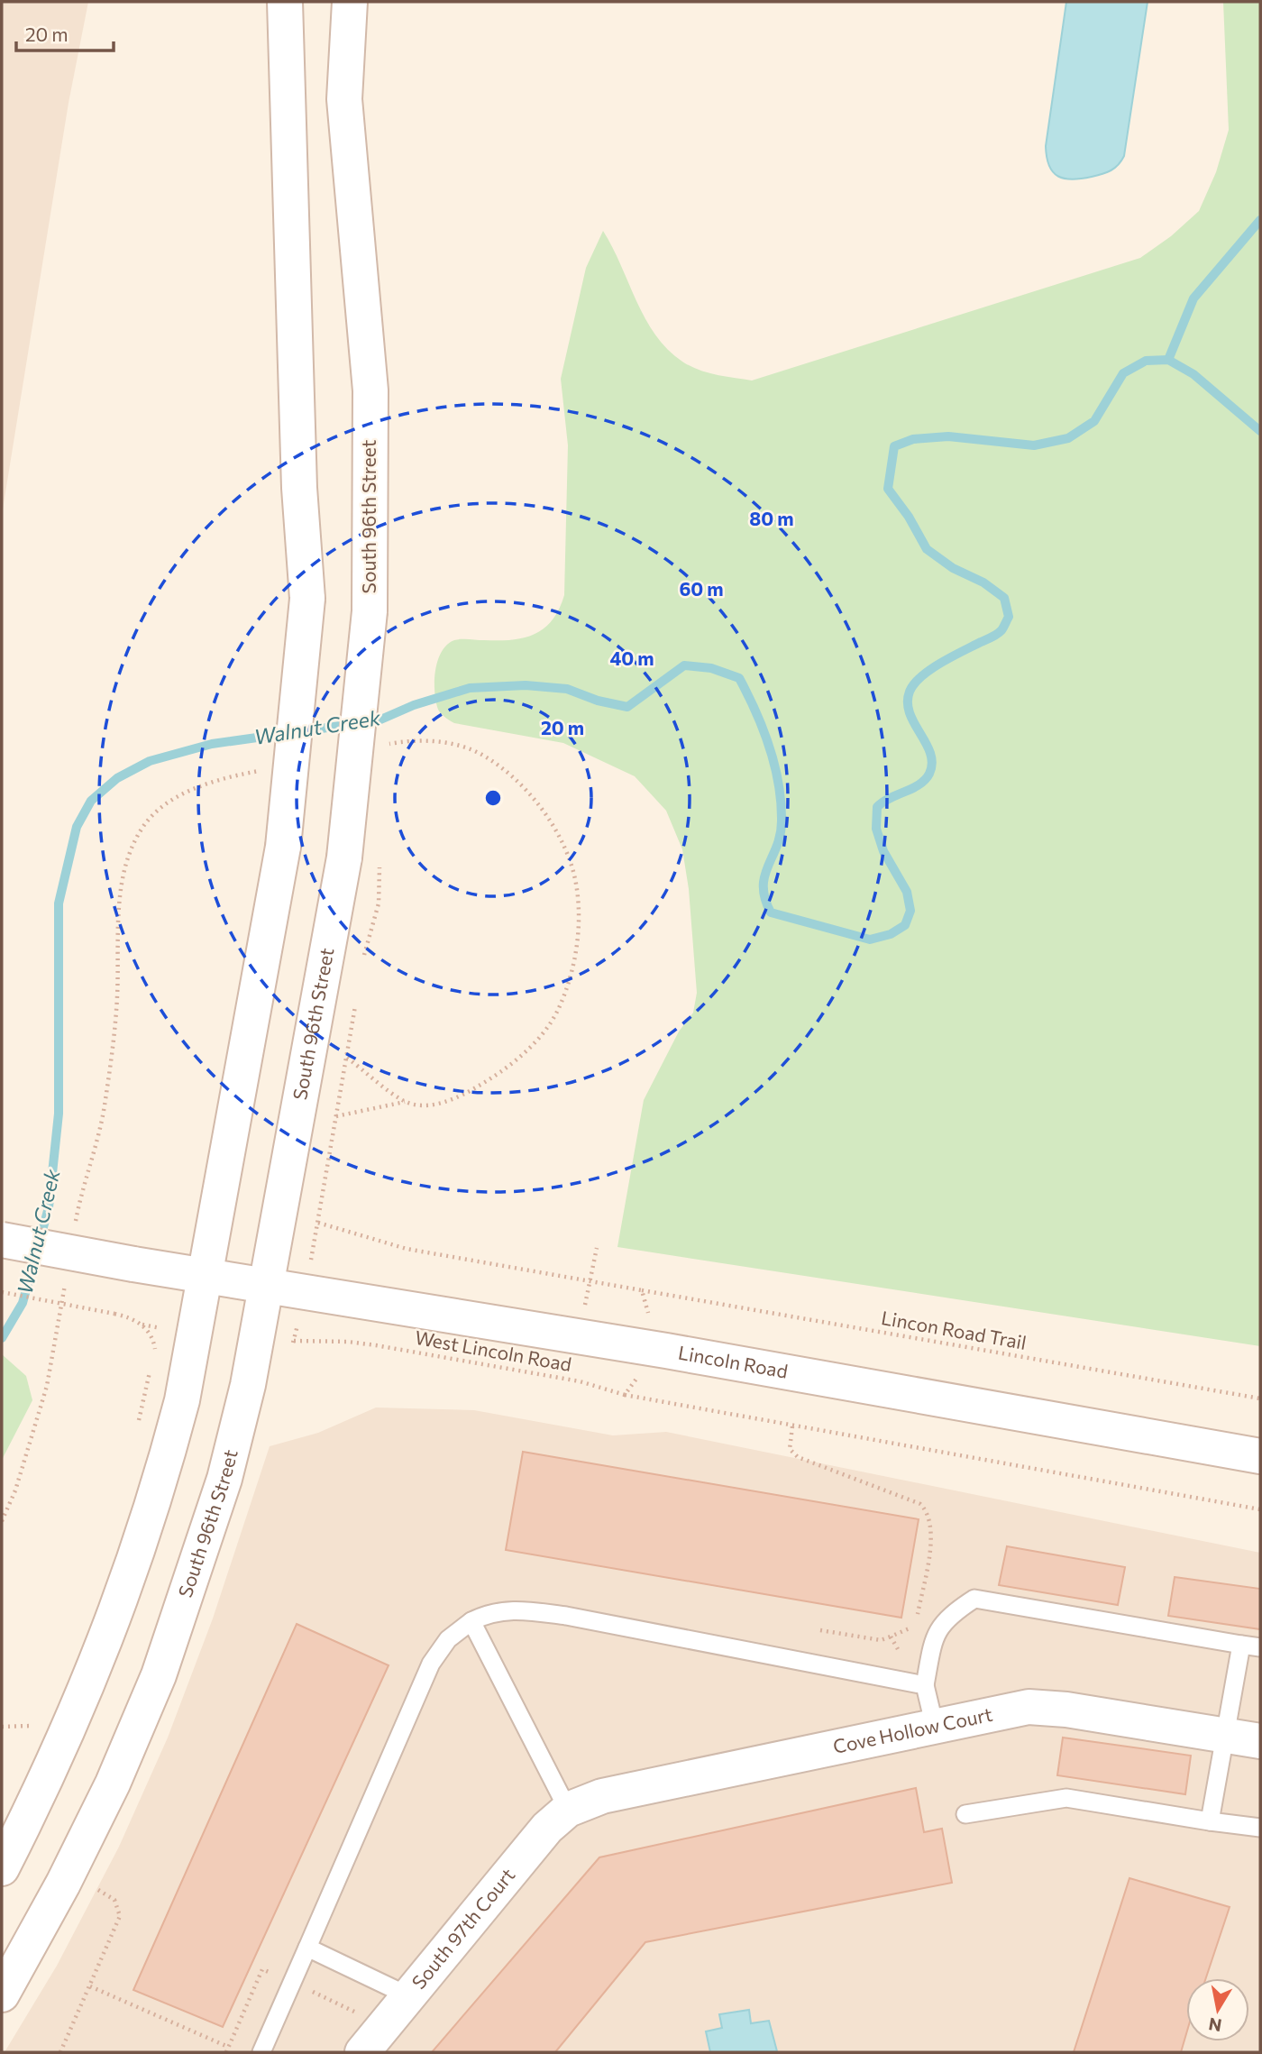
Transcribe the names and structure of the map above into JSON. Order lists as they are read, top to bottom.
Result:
{
  "streets": {
    "main road": [
      "South 96th Street",
      "Lincoln Road",
      "Cove Hollow Court",
      "South 97th Court"
    ],
    "path": ["Lincon Road Trail", "West Lincoln Road"]
  },
  "crossings": [
    ["South 96th Street", "Lincoln Road"],
    ["Cove Hollow Court", "South 97th Court"]
  ],
  "water": ["Walnut Creek"],
  "scale_bar": "20 m",
  "north": "bottom",
  "rings": [
    "80 m",
    "60 m",
    "40 m",
    "20 m"
  ]
}
